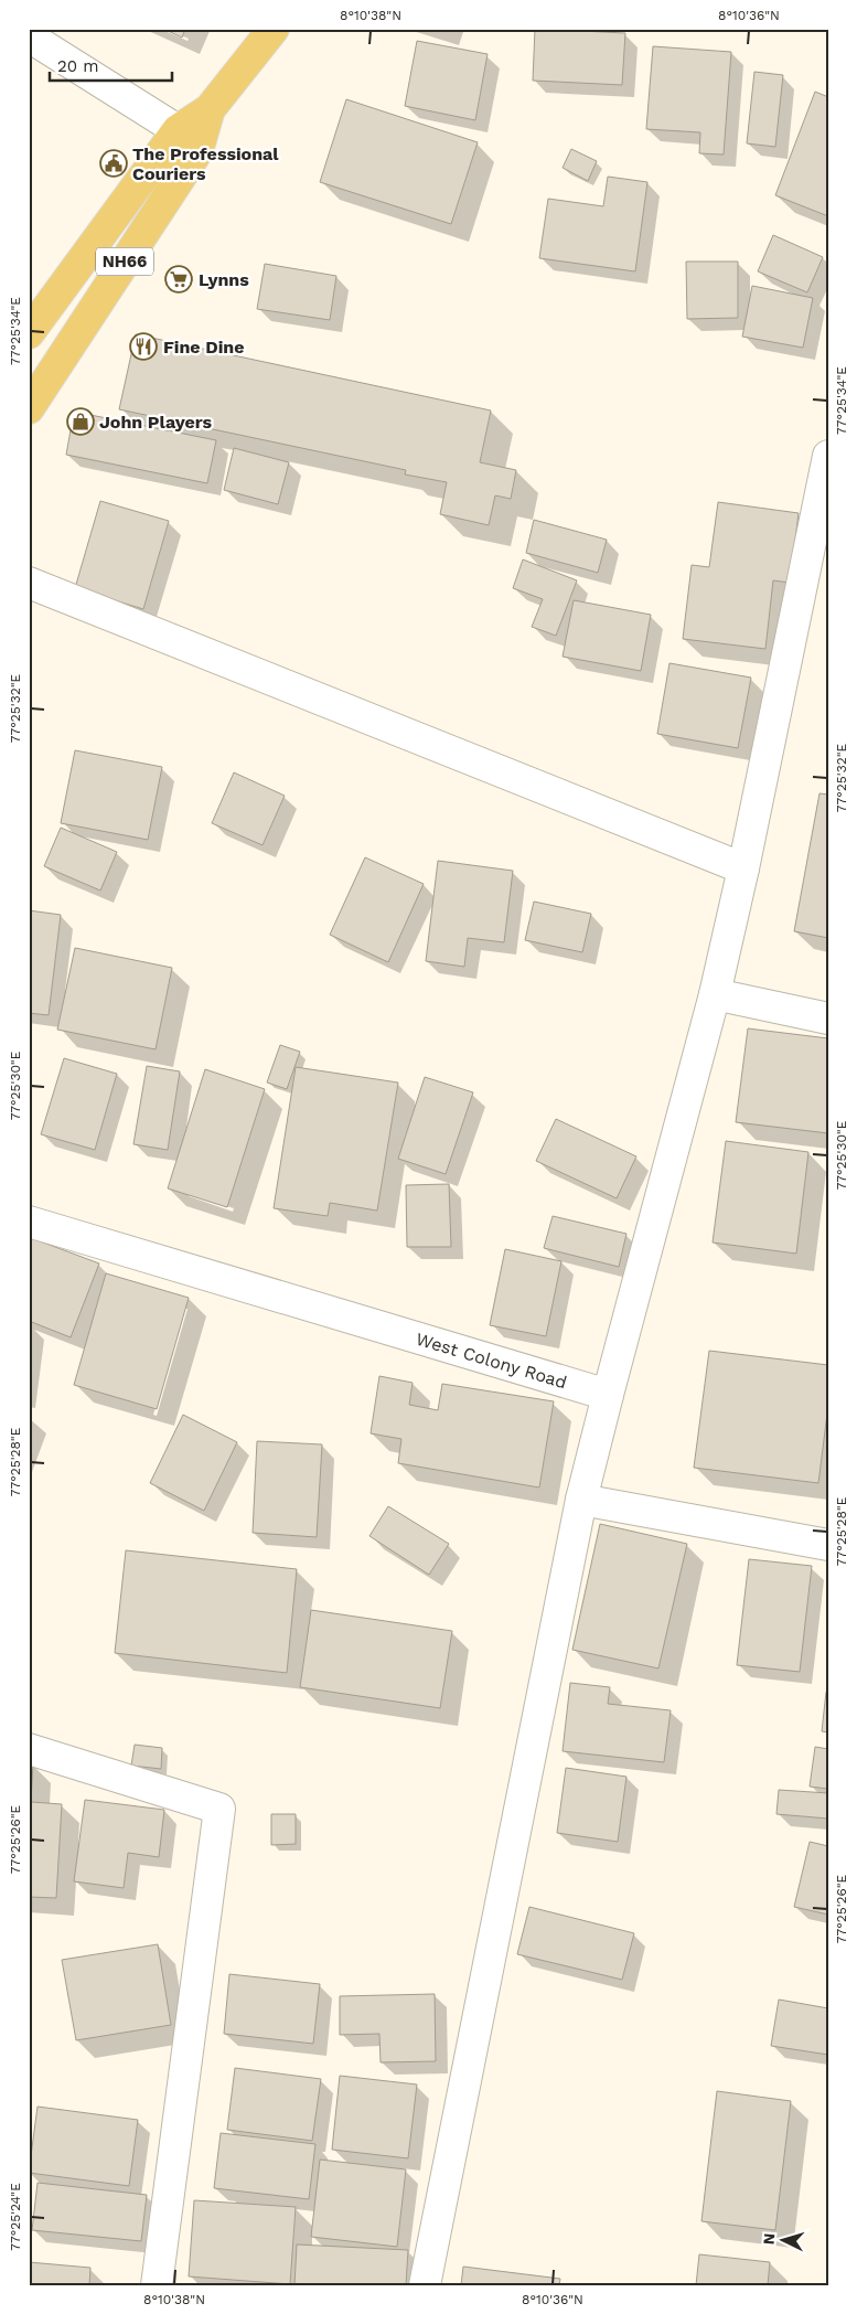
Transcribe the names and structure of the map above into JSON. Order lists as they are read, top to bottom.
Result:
{
  "streets": {
    "highway": ["NH66"],
    "street": ["West Colony Road"]
  },
  "places": {
    "public building": ["The Professional Couriers"],
    "supermarket": ["Lynns"],
    "restaurant": ["Fine Dine"],
    "shop": ["John Players"]
  },
  "scale_bar": "20 m",
  "north": "left",
  "coordinates": [
    "8°10'38\"N",
    "8°10'36\"N",
    "77°25'34\"E",
    "77°25'32\"E",
    "77°25'30\"E",
    "77°25'28\"E",
    "77°25'26\"E",
    "77°25'24\"E"
  ]
}
